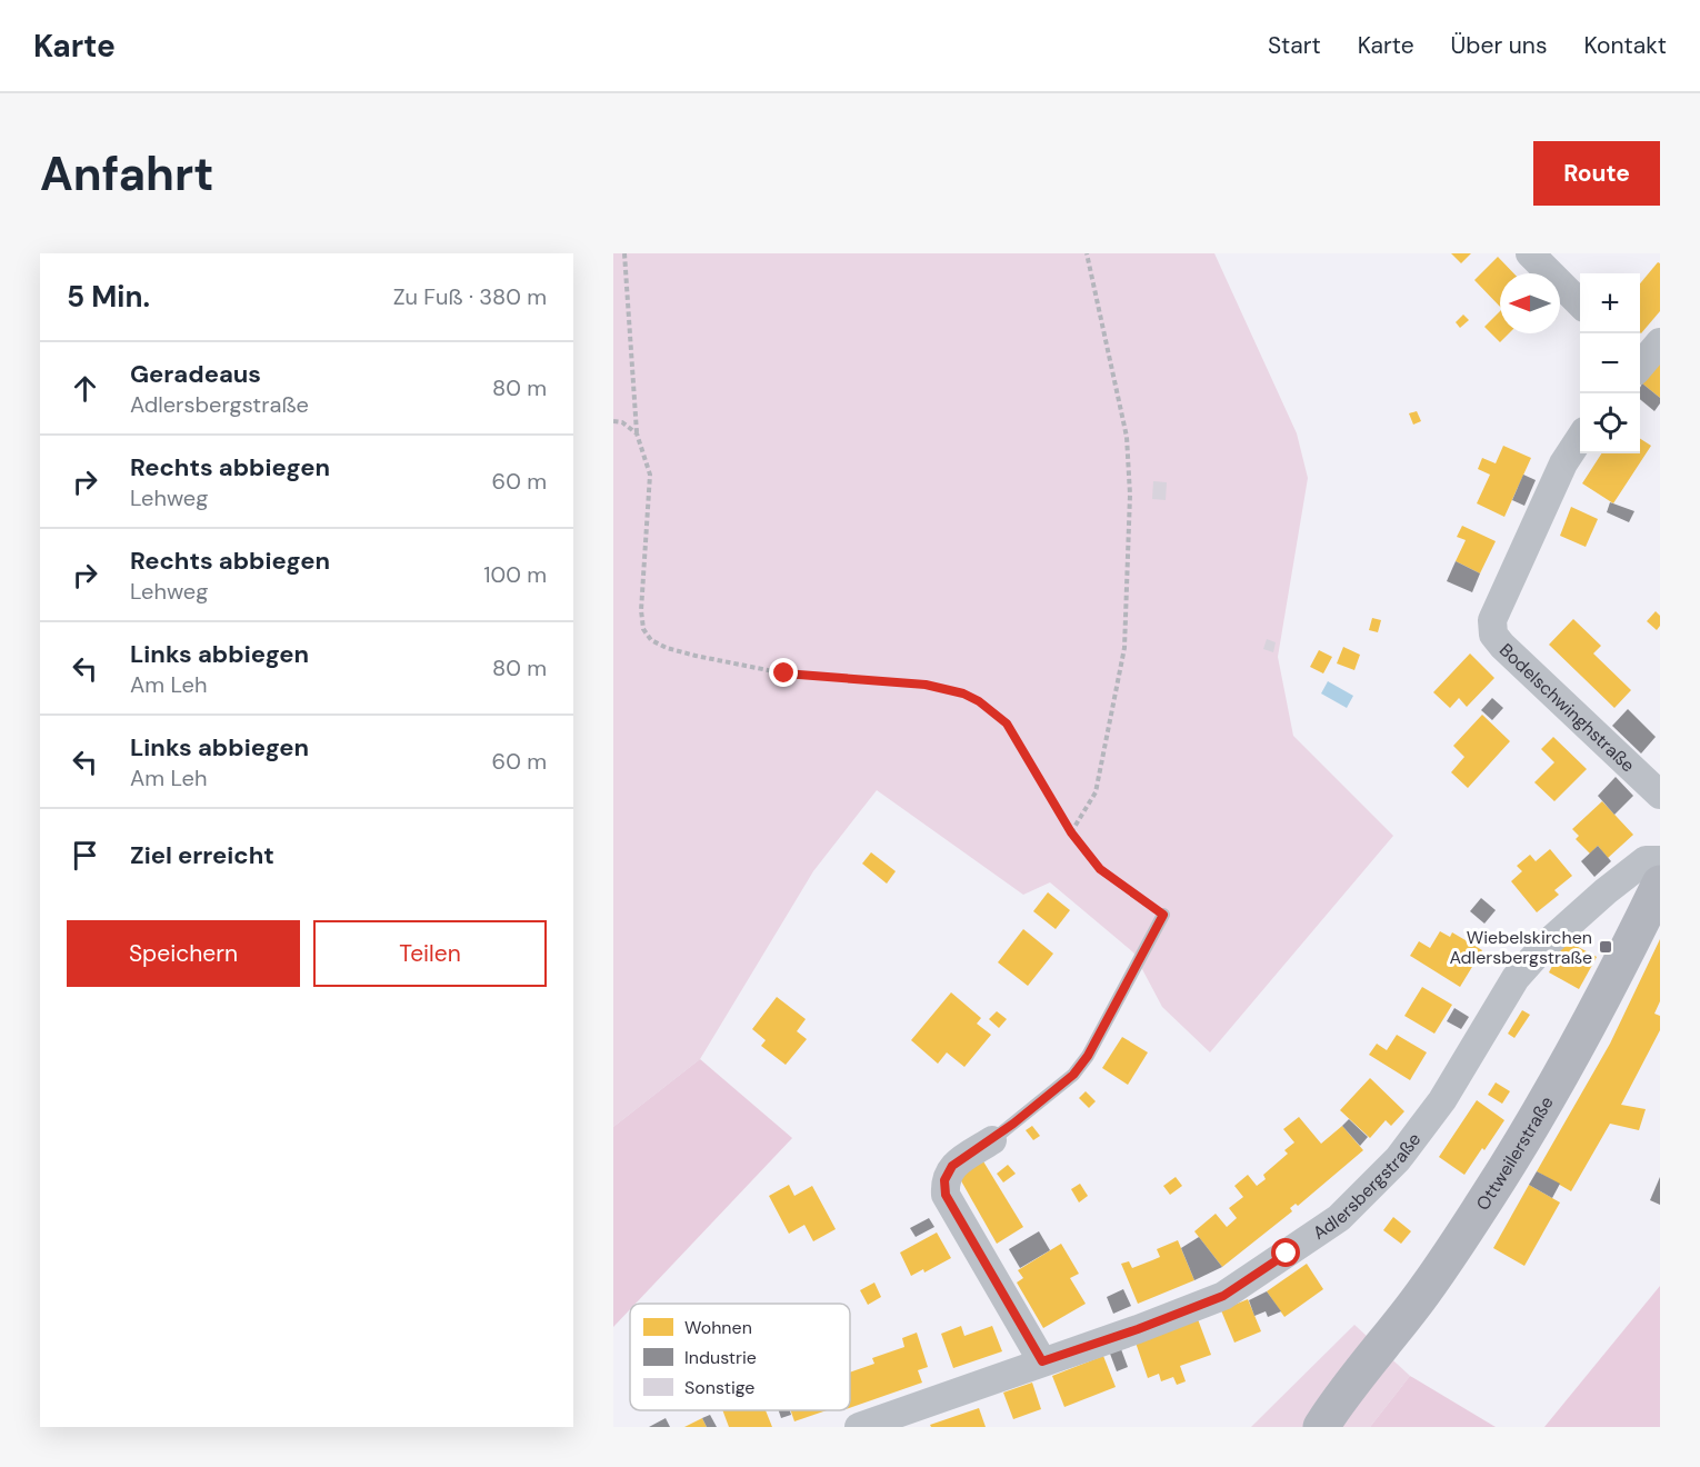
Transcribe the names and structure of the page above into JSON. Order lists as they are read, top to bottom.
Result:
{
  "streets": {
    "main road": ["Ottweilerstraße"],
    "street": ["Bodelschwinghstraße", "Adlersbergstraße"]
  },
  "places": {
    "transit": ["Wiebelskirchen Adlersbergstraße"]
  },
  "legend": ["Wohnen", "Industrie", "Sonstige"],
  "north": "left",
  "page": {
    "header": "Karte",
    "nav": [
      "Start",
      "Karte",
      "Über uns",
      "Kontakt"
    ],
    "buttons": [
      "Route",
      ["Speichern", "Teilen"]
    ],
    "title": "Anfahrt",
    "heading": ["5 Min.", "Zu Fuß · 380 m"],
    "map_buttons": ["+", "−"],
    "list": [
      ["Geradeaus", "Adlersbergstraße", "80 m"],
      ["Rechts abbiegen", "Lehweg", "60 m"],
      ["Rechts abbiegen", "Lehweg", "100 m"],
      ["Links abbiegen", "Am Leh", "80 m"],
      ["Links abbiegen", "Am Leh", "60 m"],
      "Ziel erreicht"
    ]
  }
}
